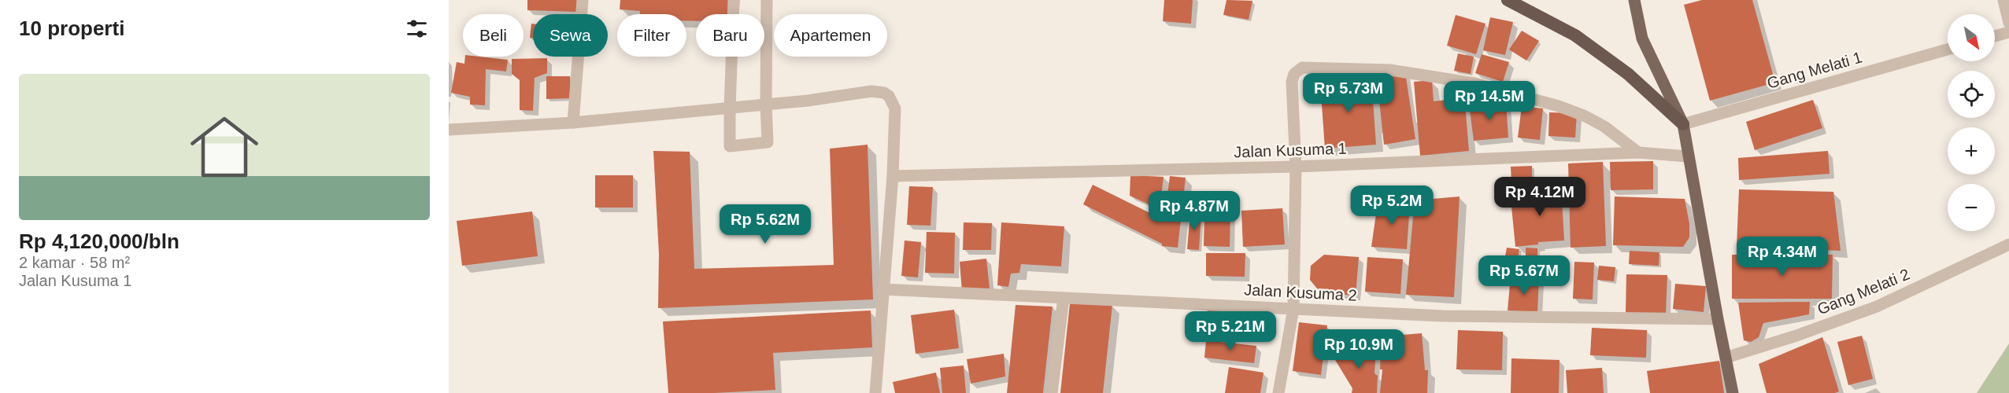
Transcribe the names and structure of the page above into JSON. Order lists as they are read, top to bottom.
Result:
{
  "streets": {
    "street": [
      "Gang Melati 1",
      "Jalan Kusuma 1",
      "Gang Melati 2",
      "Jalan Kusuma 2"
    ]
  },
  "north": "bottom right",
  "page": {
    "heading": "10 properti",
    "map_buttons": ["+", "−"],
    "chip": [
      "Beli",
      "Sewa",
      "Filter",
      "Baru",
      "Apartemen"
    ],
    "list": [
      {
        "name": "Rp 4,120,000/bln",
        "note": "2 kamar · 58 m² · Jalan Kusuma 1"
      }
    ],
    "price": [
      "Rp 5.73M",
      "Rp 14.5M",
      "Rp 4.12M",
      "Rp 5.2M",
      "Rp 4.87M",
      "Rp 5.62M",
      "Rp 4.34M",
      "Rp 5.67M",
      "Rp 5.21M",
      "Rp 10.9M"
    ]
  }
}
